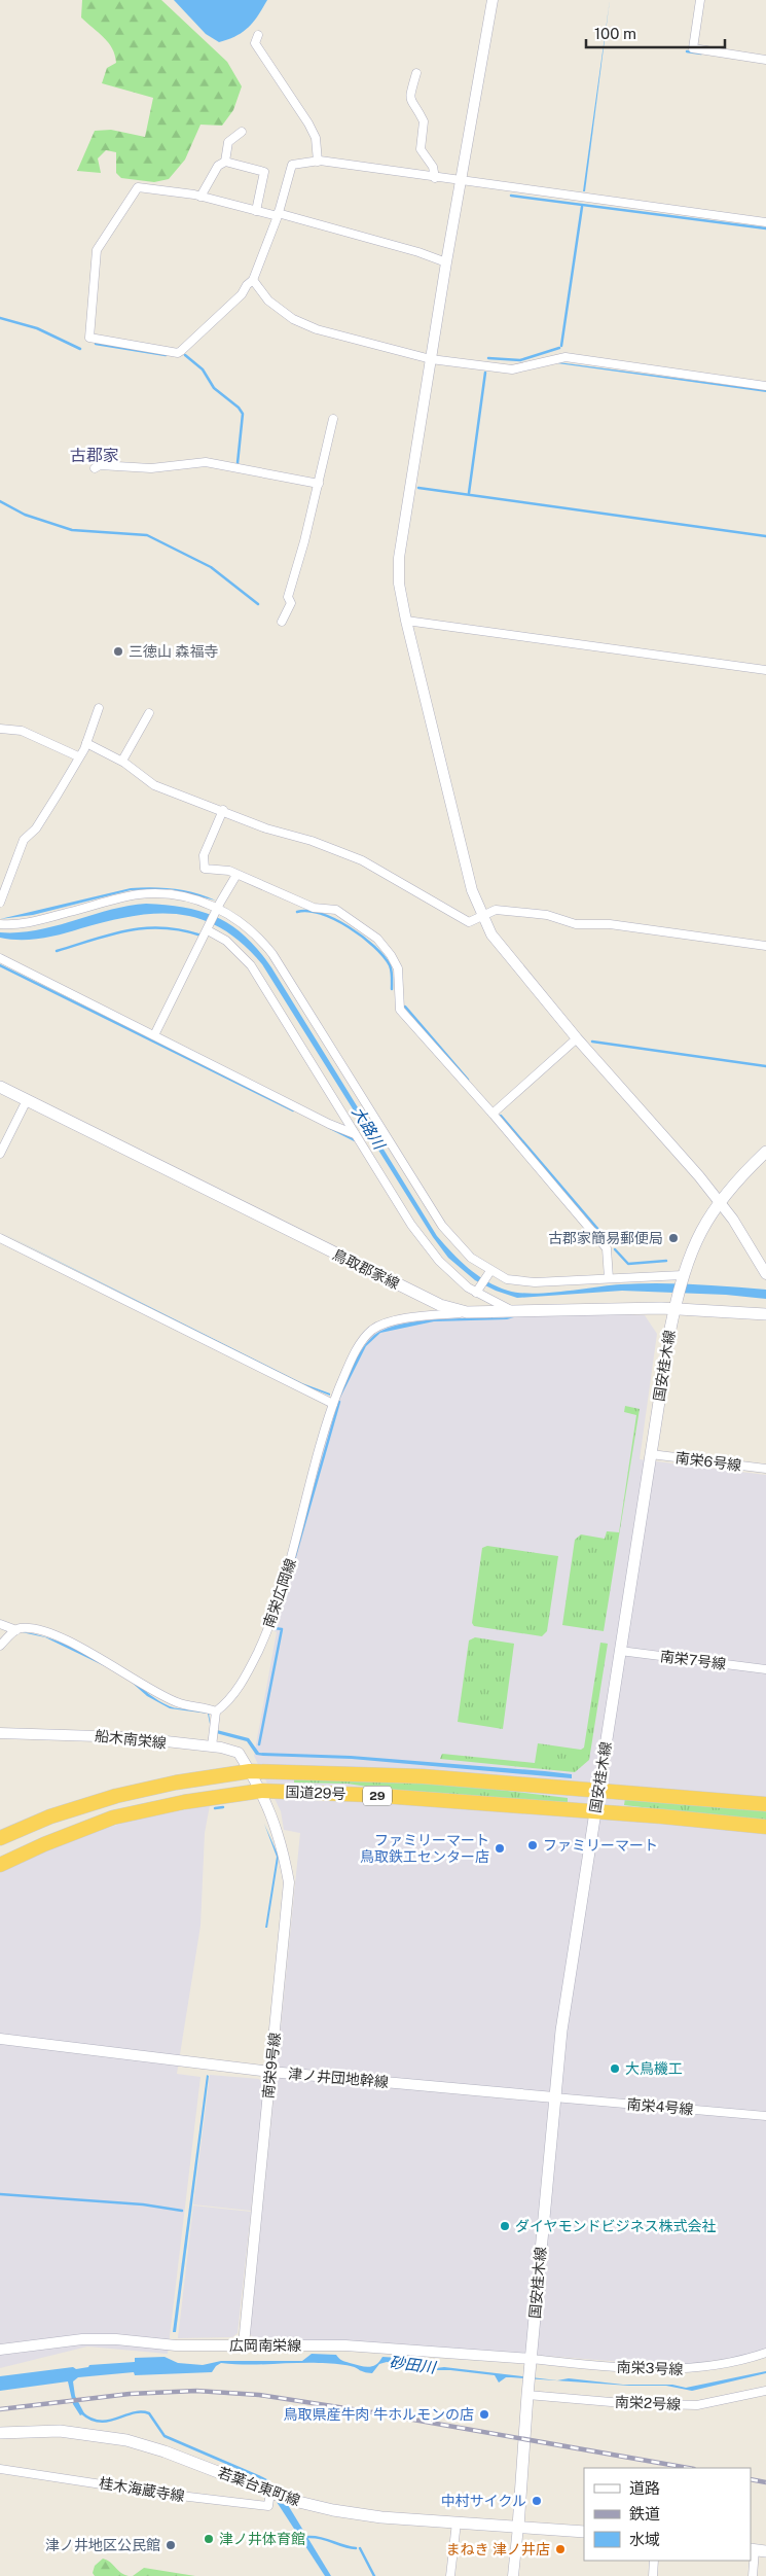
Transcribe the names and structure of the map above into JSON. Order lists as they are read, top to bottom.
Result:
{
  "streets": {
    "highway": ["国道29号", "29"],
    "main road": ["鳥取郡家線", "国安桂木線", "若葉台東町線"],
    "street": [
      "南栄6号線",
      "南栄広岡線",
      "南栄7号線",
      "船木南栄線",
      "南栄9号線",
      "津ノ井団地幹線",
      "南栄4号線",
      "広岡南栄線",
      "南栄3号線",
      "南栄2号線",
      "桂木海蔵寺線"
    ]
  },
  "crossings": [
    ["鳥取郡家線", "国安桂木線"],
    ["鳥取郡家線", "南栄広岡線"],
    ["国安桂木線", "南栄6号線"],
    ["国安桂木線", "南栄7号線"],
    ["国安桂木線", "国道29号"],
    ["国安桂木線", "津ノ井団地幹線"],
    ["国安桂木線", "南栄4号線"],
    ["国安桂木線", "広岡南栄線"],
    ["国安桂木線", "南栄3号線"],
    ["国安桂木線", "南栄2号線"],
    ["国安桂木線", "若葉台東町線"],
    ["船木南栄線", "国道29号"],
    ["船木南栄線", "南栄9号線"],
    ["国道29号", "南栄9号線"],
    ["南栄9号線", "津ノ井団地幹線"],
    ["南栄9号線", "広岡南栄線"],
    ["津ノ井団地幹線", "南栄4号線"],
    ["広岡南栄線", "南栄3号線"],
    ["若葉台東町線", "桂木海蔵寺線"]
  ],
  "districts": ["古郡家"],
  "water": ["大路川", "砂田川"],
  "places": [
    "三徳山 森福寺",
    "古郡家簡易郵便局",
    "ファミリーマート",
    "ファミリーマート 鳥取鉄工センター店",
    "大鳥機工",
    "ダイヤモンドビジネス株式会社",
    "鳥取県産牛肉 牛ホルモンの店",
    "中村サイクル",
    "津ノ井体育館",
    "津ノ井地区公民館",
    "まねき 津ノ井店"
  ],
  "legend": ["道路", "鉄道", "水域"],
  "scale_bar": "100 m"
}
